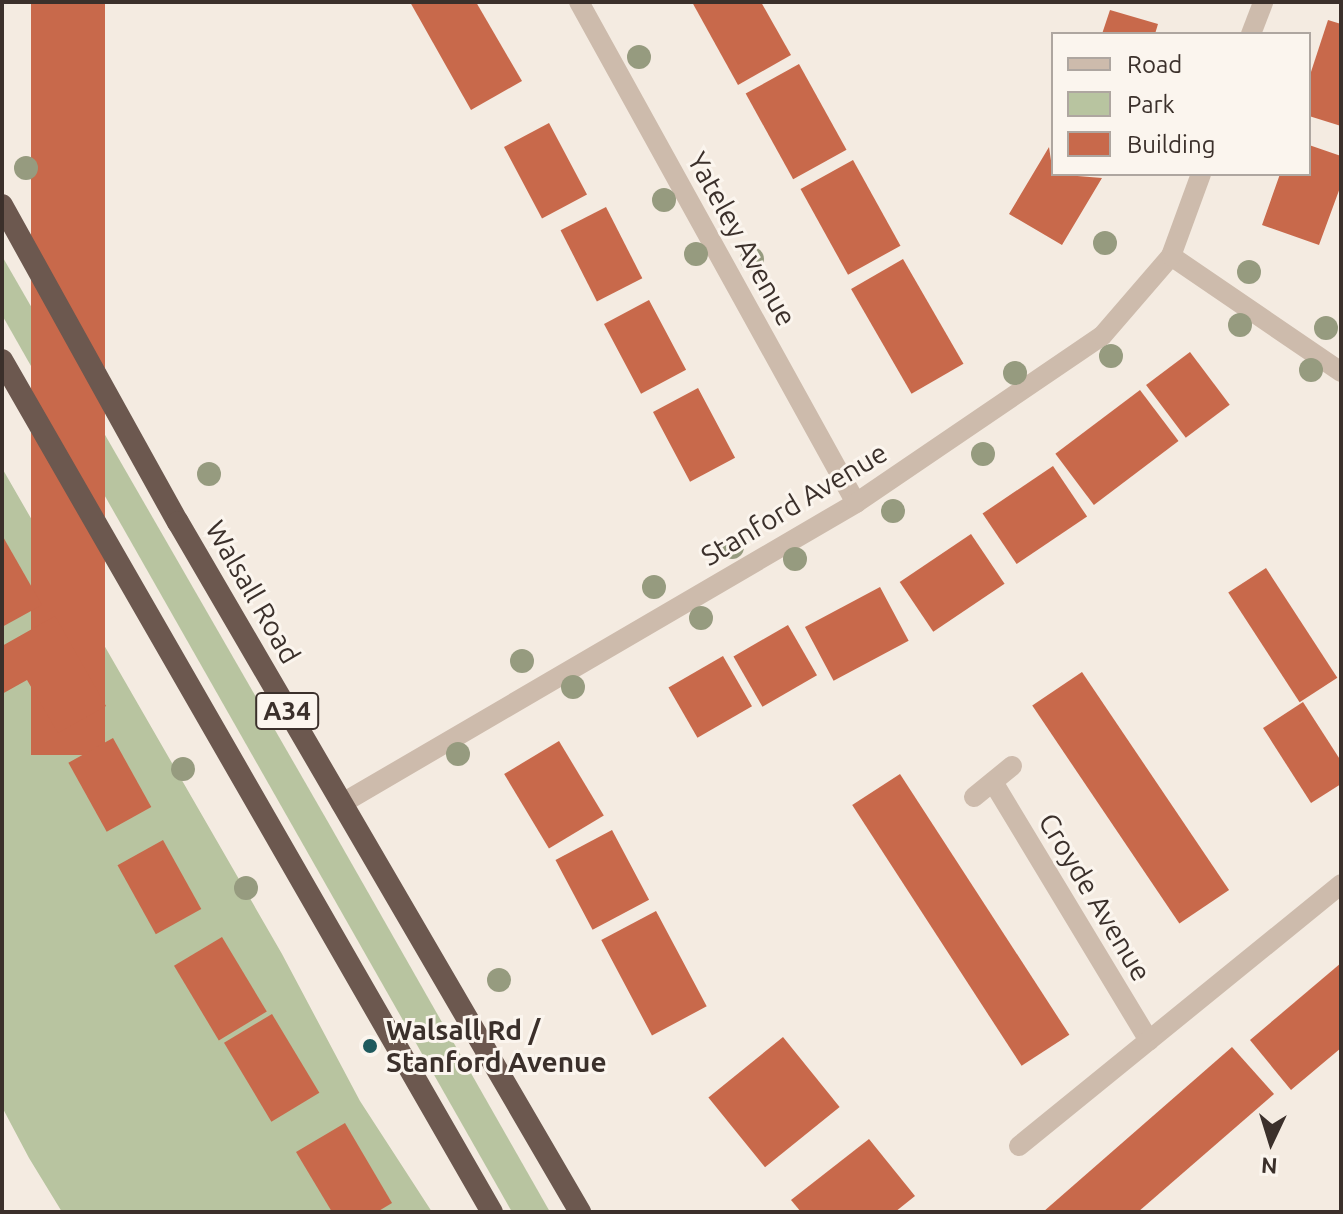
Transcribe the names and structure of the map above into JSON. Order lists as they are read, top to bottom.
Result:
{
  "streets": {
    "highway": ["Walsall Road", "A34"],
    "street": ["Yateley Avenue", "Stanford Avenue", "Croyde Avenue"]
  },
  "crossings": [
    ["Yateley Avenue", "Stanford Avenue"],
    ["Stanford Avenue", "Walsall Road"]
  ],
  "places": ["Walsall Rd / Stanford Avenue"],
  "legend": ["Road", "Park", "Building"],
  "north": "bottom"
}
